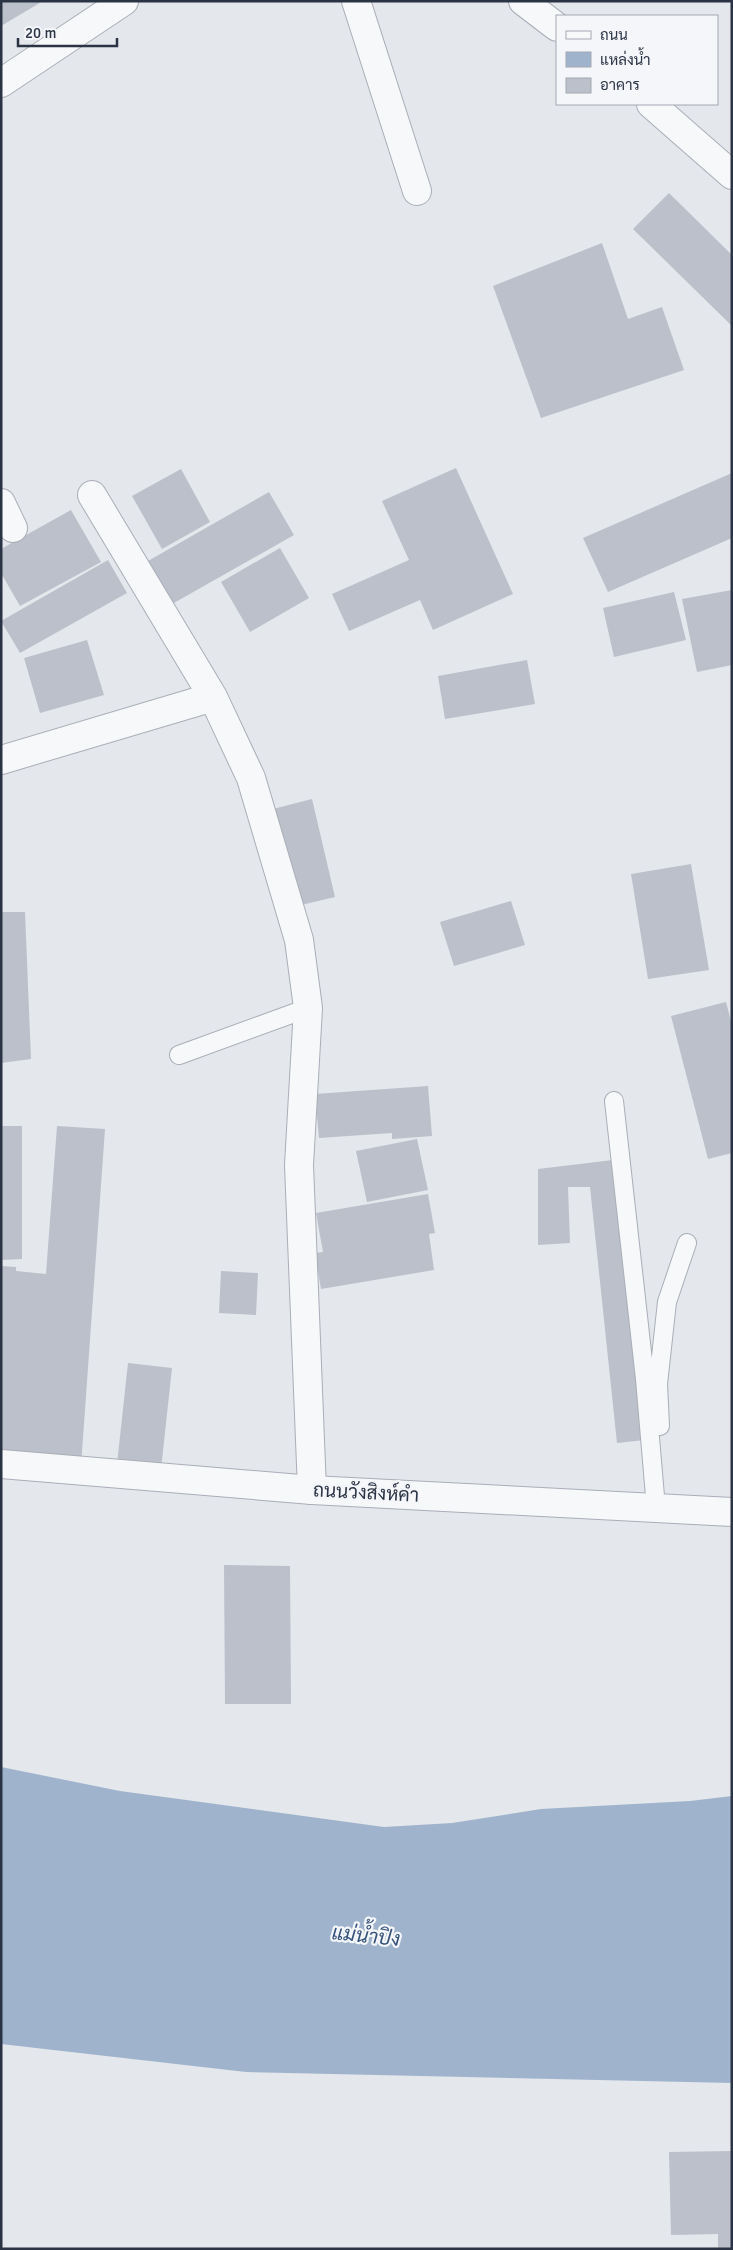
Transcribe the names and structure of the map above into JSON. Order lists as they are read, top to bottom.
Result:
{
  "streets": {
    "street": ["ถนนวังสิงห์คำ"]
  },
  "water": ["แม่น้ำปิง"],
  "legend": ["ถนน", "แหล่งน้ำ", "อาคาร"],
  "scale_bar": "20 m"
}
